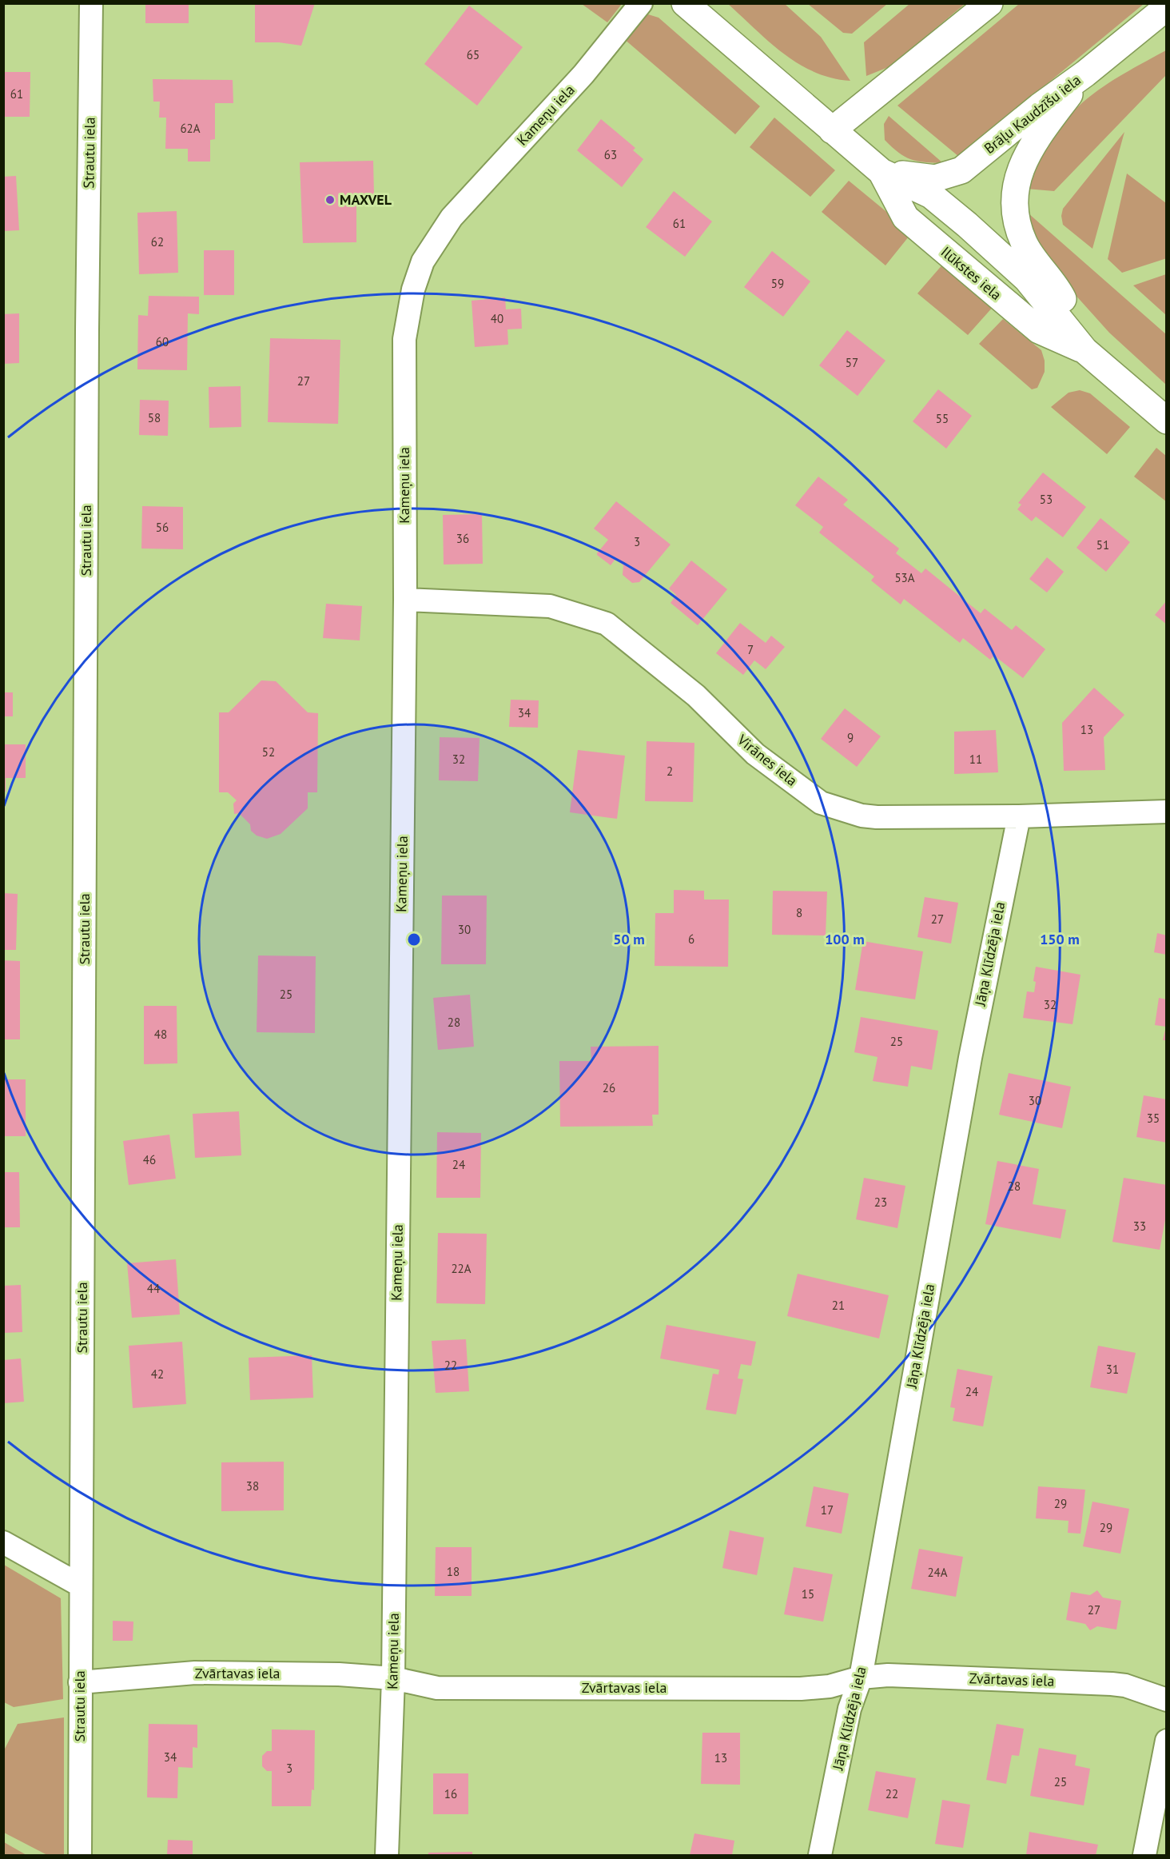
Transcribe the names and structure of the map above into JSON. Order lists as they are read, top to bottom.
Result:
{
  "streets": {
    "street": [
      "Brāļu Kaudzīšu iela",
      "Kameņu iela",
      "Strautu iela",
      "Ilūkstes iela",
      "Virānes iela",
      "Jāņa Klīdzēja iela",
      "Zvārtavas iela"
    ]
  },
  "crossings": [
    ["Brāļu Kaudzīšu iela", "Ilūkstes iela"],
    ["Kameņu iela", "Virānes iela"],
    ["Kameņu iela", "Zvārtavas iela"],
    ["Strautu iela", "Zvārtavas iela"],
    ["Virānes iela", "Jāņa Klīdzēja iela"],
    ["Jāņa Klīdzēja iela", "Zvārtavas iela"]
  ],
  "places": ["MAXVEL"],
  "house_numbers": [
    "65",
    "61",
    "62A",
    "63",
    "61",
    "62",
    "59",
    "40",
    "60",
    "57",
    "27",
    "58",
    "55",
    "53",
    "56",
    "36",
    "3",
    "51",
    "53A",
    "7",
    "34",
    "13",
    "9",
    "52",
    "32",
    "11",
    "2",
    "8",
    "27",
    "30",
    "6",
    "25",
    "32",
    "28",
    "48",
    "25",
    "26",
    "30",
    "35",
    "46",
    "24",
    "28",
    "23",
    "33",
    "22A",
    "44",
    "21",
    "22",
    "31",
    "42",
    "24",
    "38",
    "29",
    "17",
    "29",
    "18",
    "24A",
    "15",
    "27",
    "34",
    "13",
    "3",
    "25",
    "16",
    "22"
  ],
  "rings": ["50 m", "100 m", "150 m"]
}
